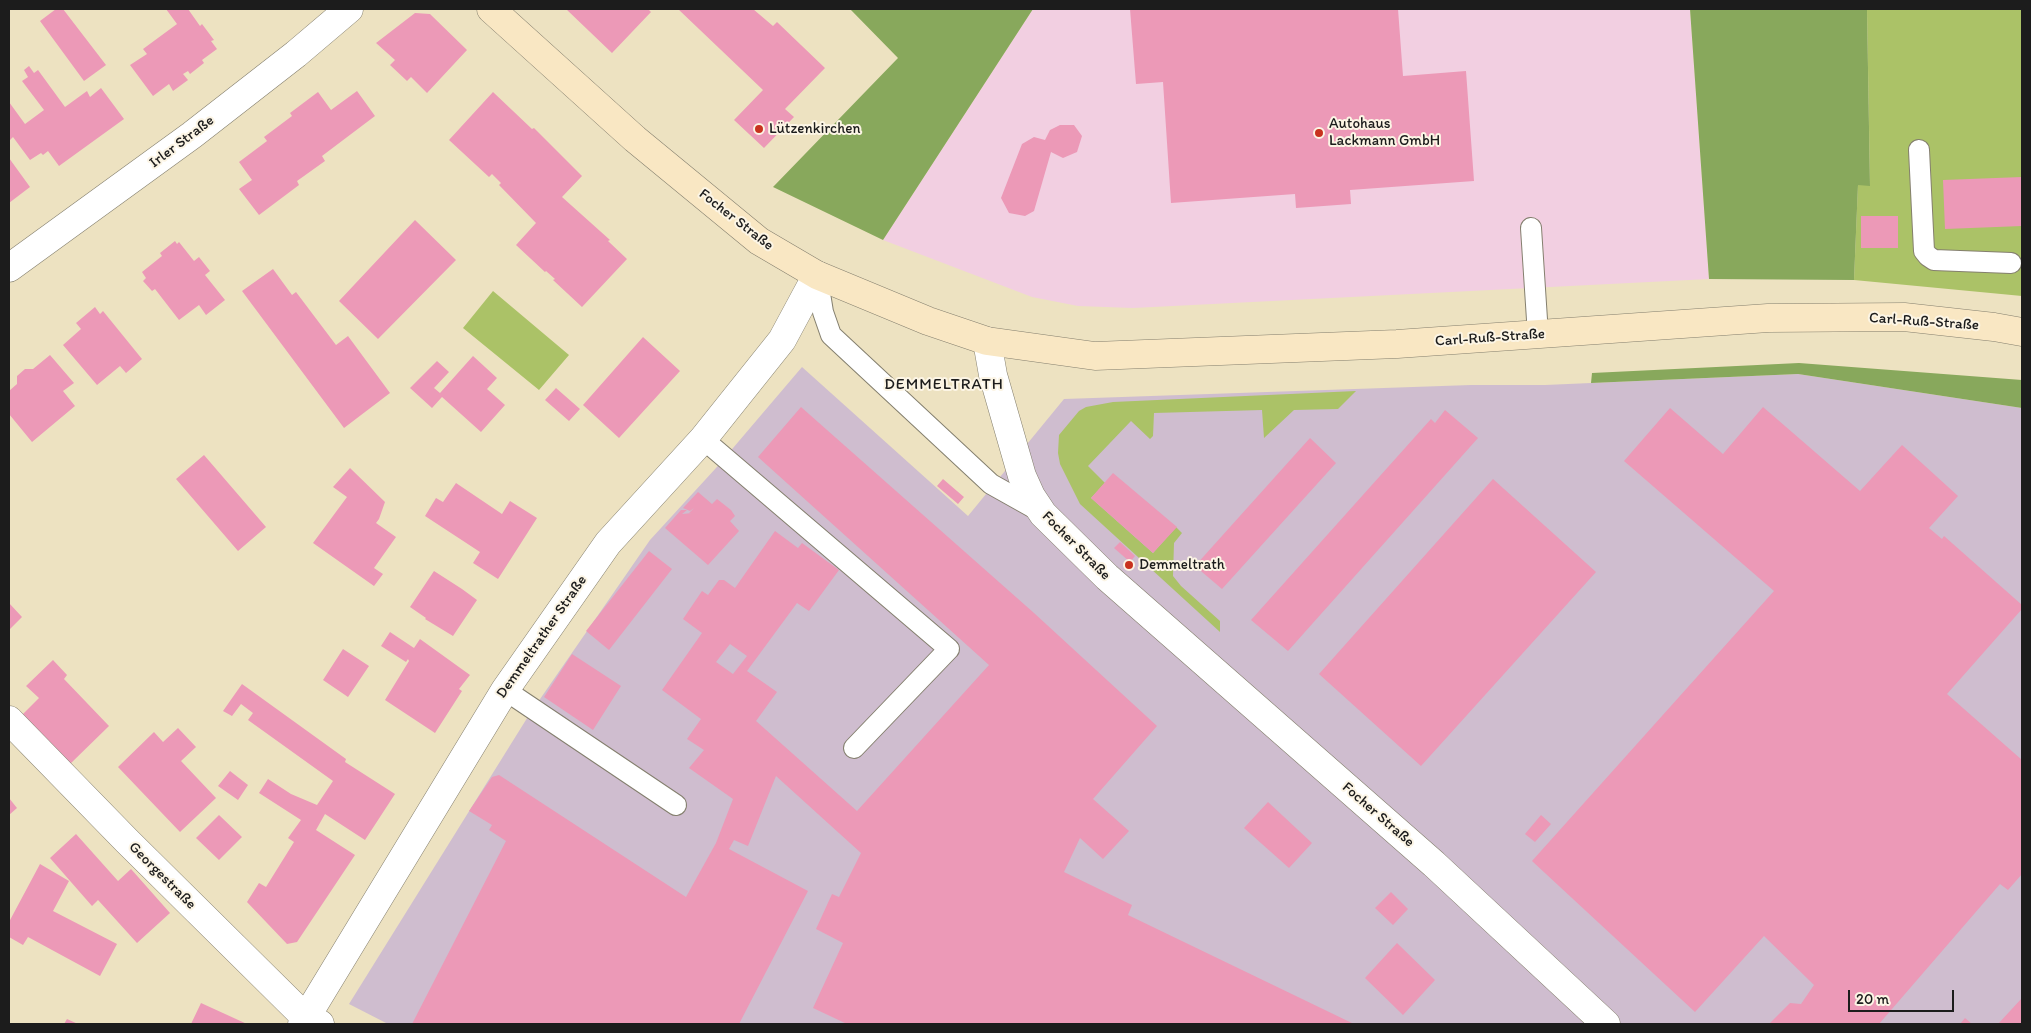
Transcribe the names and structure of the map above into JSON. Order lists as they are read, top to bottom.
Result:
{
  "streets": {
    "main road": ["Focher Straße", "Carl-Ruß-Straße"],
    "street": ["Irler Straße", "Demmeltrather Straße", "Georgestraße"]
  },
  "crossings": [
    ["Focher Straße", "Carl-Ruß-Straße"],
    ["Focher Straße", "Demmeltrather Straße"],
    ["Demmeltrather Straße", "Georgestraße"]
  ],
  "districts": ["DEMMELTRATH"],
  "places": ["Lützenkirchen", "Autohaus Lackmann GmbH", "Demmeltrath"],
  "scale_bar": "20 m"
}
